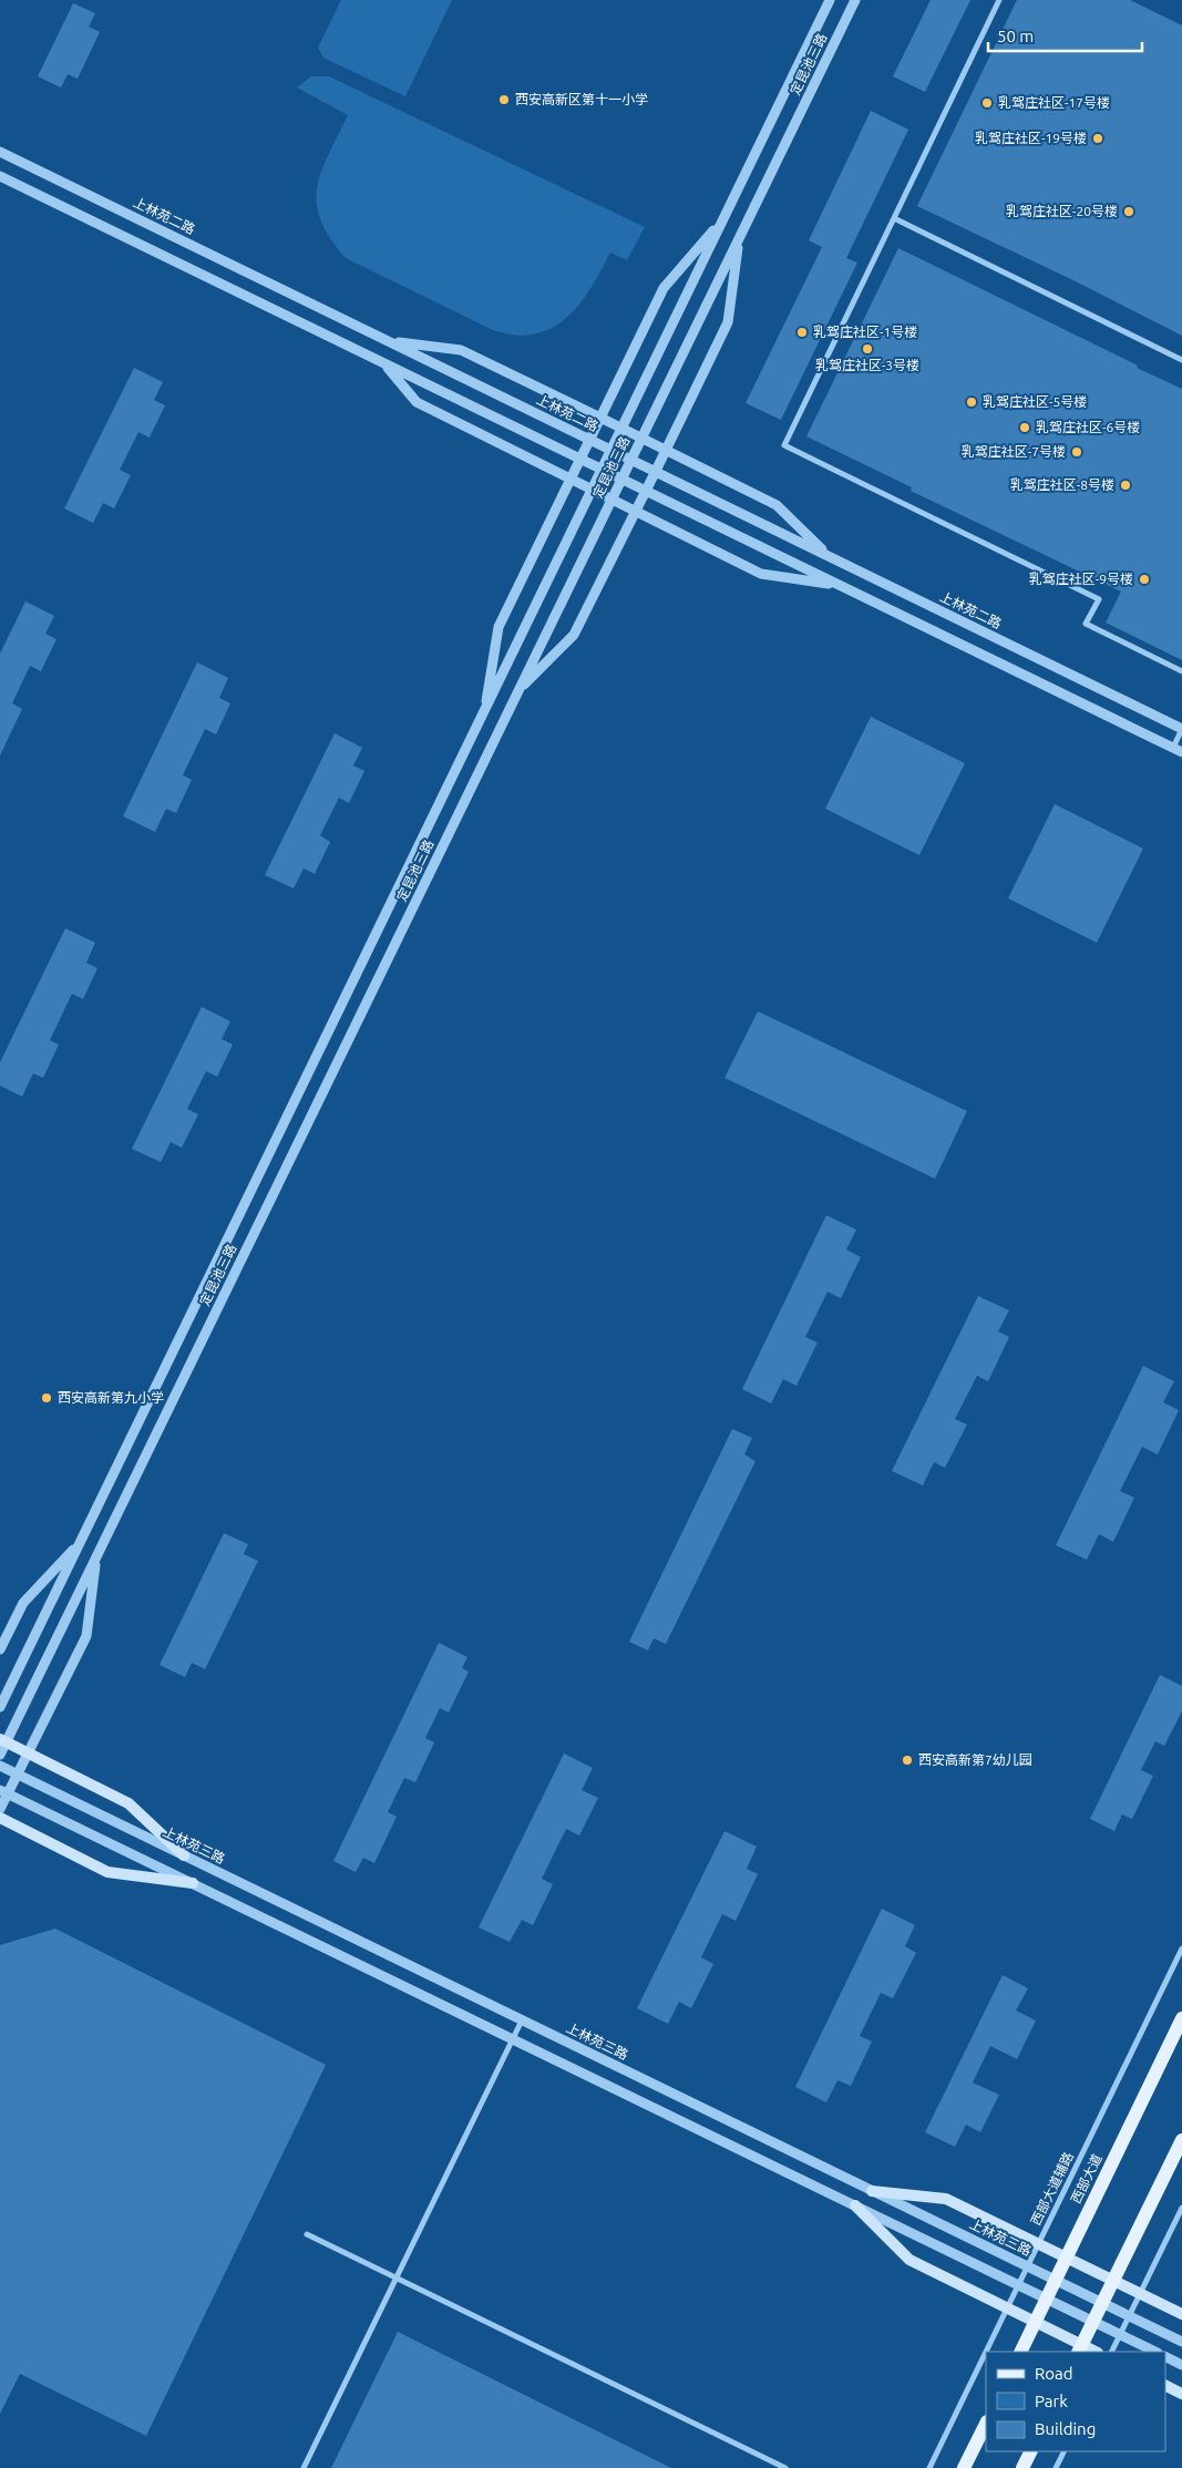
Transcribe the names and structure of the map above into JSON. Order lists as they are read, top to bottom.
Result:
{
  "streets": {
    "main road": ["西部大道"],
    "street": [
      "定昆池三路",
      "上林苑二路",
      "上林苑三路",
      "西部大道辅路"
    ]
  },
  "crossings": [
    ["定昆池三路", "上林苑二路"],
    ["上林苑三路", "西部大道"],
    ["上林苑三路", "西部大道辅路"]
  ],
  "places": [
    "西安高新区第十一小学",
    "乳驾庄社区-17号楼",
    "乳驾庄社区-19号楼",
    "乳驾庄社区-20号楼",
    "乳驾庄社区-1号楼",
    "乳驾庄社区-3号楼",
    "乳驾庄社区-5号楼",
    "乳驾庄社区-6号楼",
    "乳驾庄社区-7号楼",
    "乳驾庄社区-8号楼",
    "乳驾庄社区-9号楼",
    "西安高新第九小学",
    "西安高新第7幼儿园"
  ],
  "legend": ["Road", "Park", "Building"],
  "scale_bar": "50 m"
}
